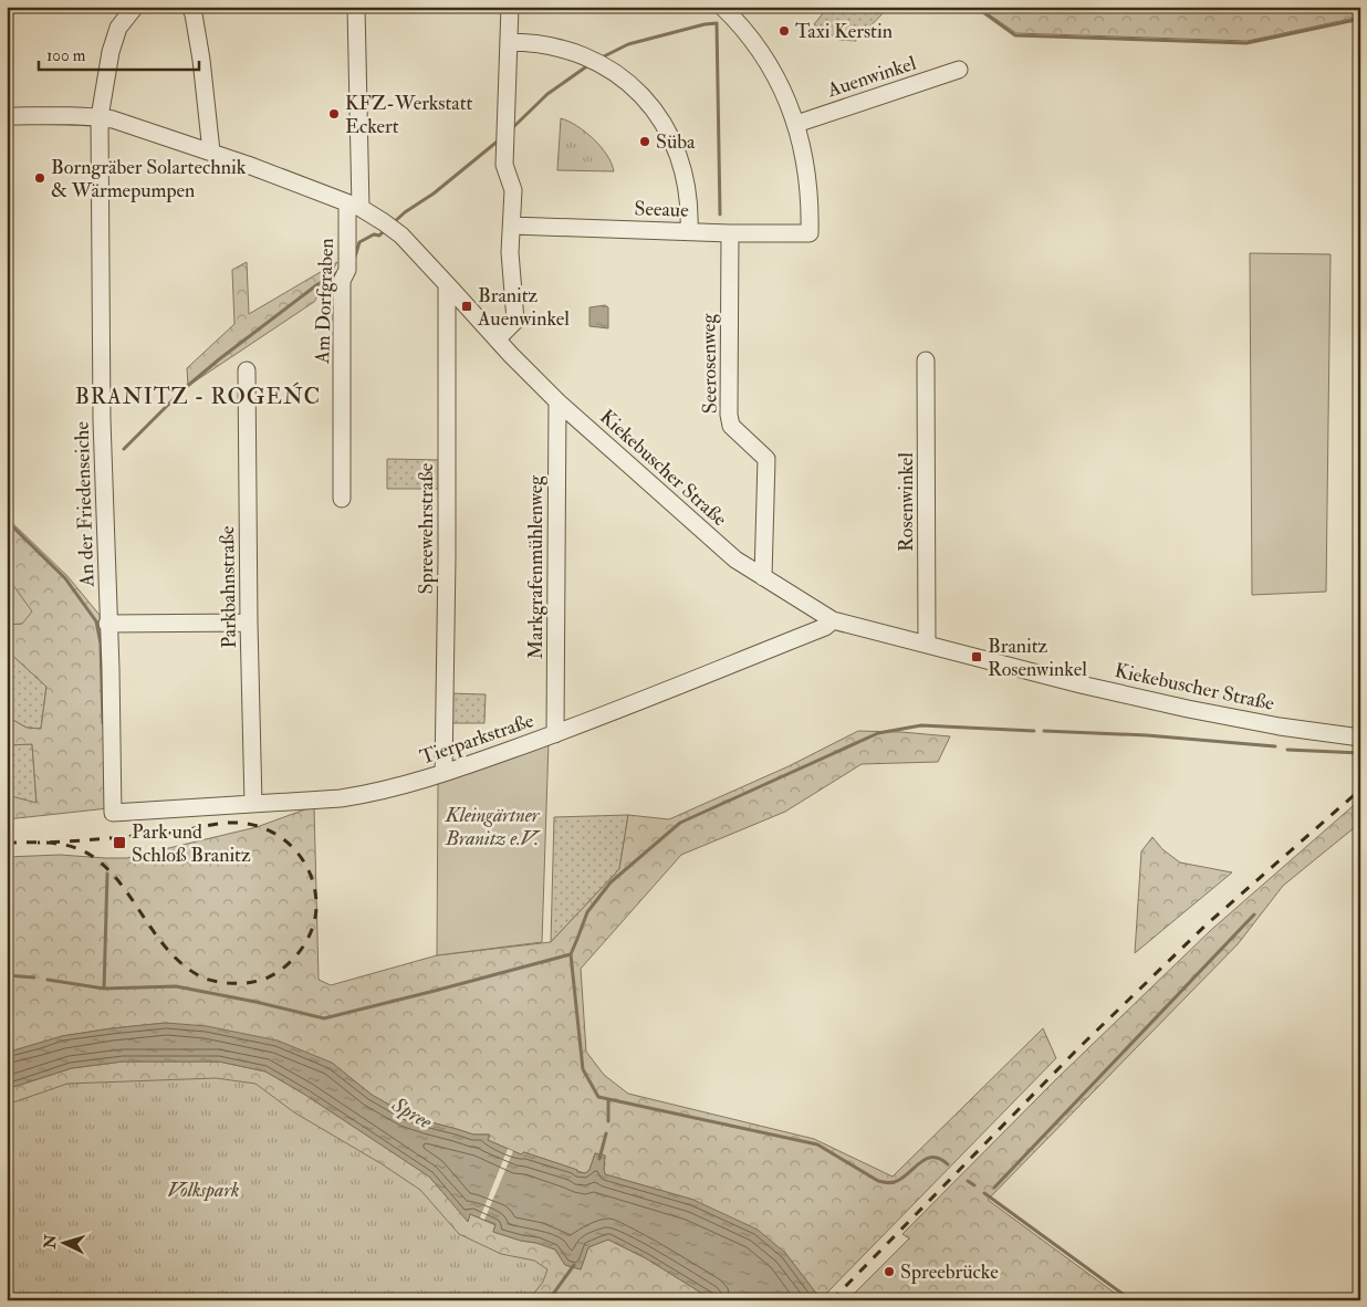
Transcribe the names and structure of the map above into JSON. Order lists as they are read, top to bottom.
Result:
{
  "streets": {
    "street": [
      "Auenwinkel",
      "Seeaue",
      "Am Dorfgraben",
      "Seerosenweg",
      "Kiekebuscher Straße",
      "Rosenwinkel",
      "An der Friedenseiche",
      "Spreewehrstraße",
      "Markgrafenmühlenweg",
      "Parkbahnstraße",
      "Tierparkstraße"
    ]
  },
  "crossings": [
    ["Auenwinkel", "Seeaue"],
    ["Seeaue", "Seerosenweg"],
    ["Am Dorfgraben", "Kiekebuscher Straße"],
    ["Seerosenweg", "Kiekebuscher Straße"],
    ["Kiekebuscher Straße", "Rosenwinkel"],
    ["Kiekebuscher Straße", "An der Friedenseiche"],
    ["Kiekebuscher Straße", "Spreewehrstraße"],
    ["Kiekebuscher Straße", "Markgrafenmühlenweg"],
    ["Kiekebuscher Straße", "Tierparkstraße"],
    ["An der Friedenseiche", "Tierparkstraße"],
    ["Spreewehrstraße", "Tierparkstraße"],
    ["Markgrafenmühlenweg", "Tierparkstraße"],
    ["Parkbahnstraße", "Tierparkstraße"]
  ],
  "districts": ["BRANITZ - ROGEŃC"],
  "water": ["Spree"],
  "parks": ["Kleingärtner Branitz e.V.", "Volkspark"],
  "places": {
    "other": [
      "Taxi Kerstin",
      "KFZ-Werkstatt Eckert",
      "Süba",
      "Borngräber Solartechnik & Wärmepumpen",
      "Spreebrücke"
    ],
    "transit": ["Branitz Auenwinkel", "Branitz Rosenwinkel", "Park und Schloß Branitz"]
  },
  "scale_bar": "100 m",
  "north": "left"
}
